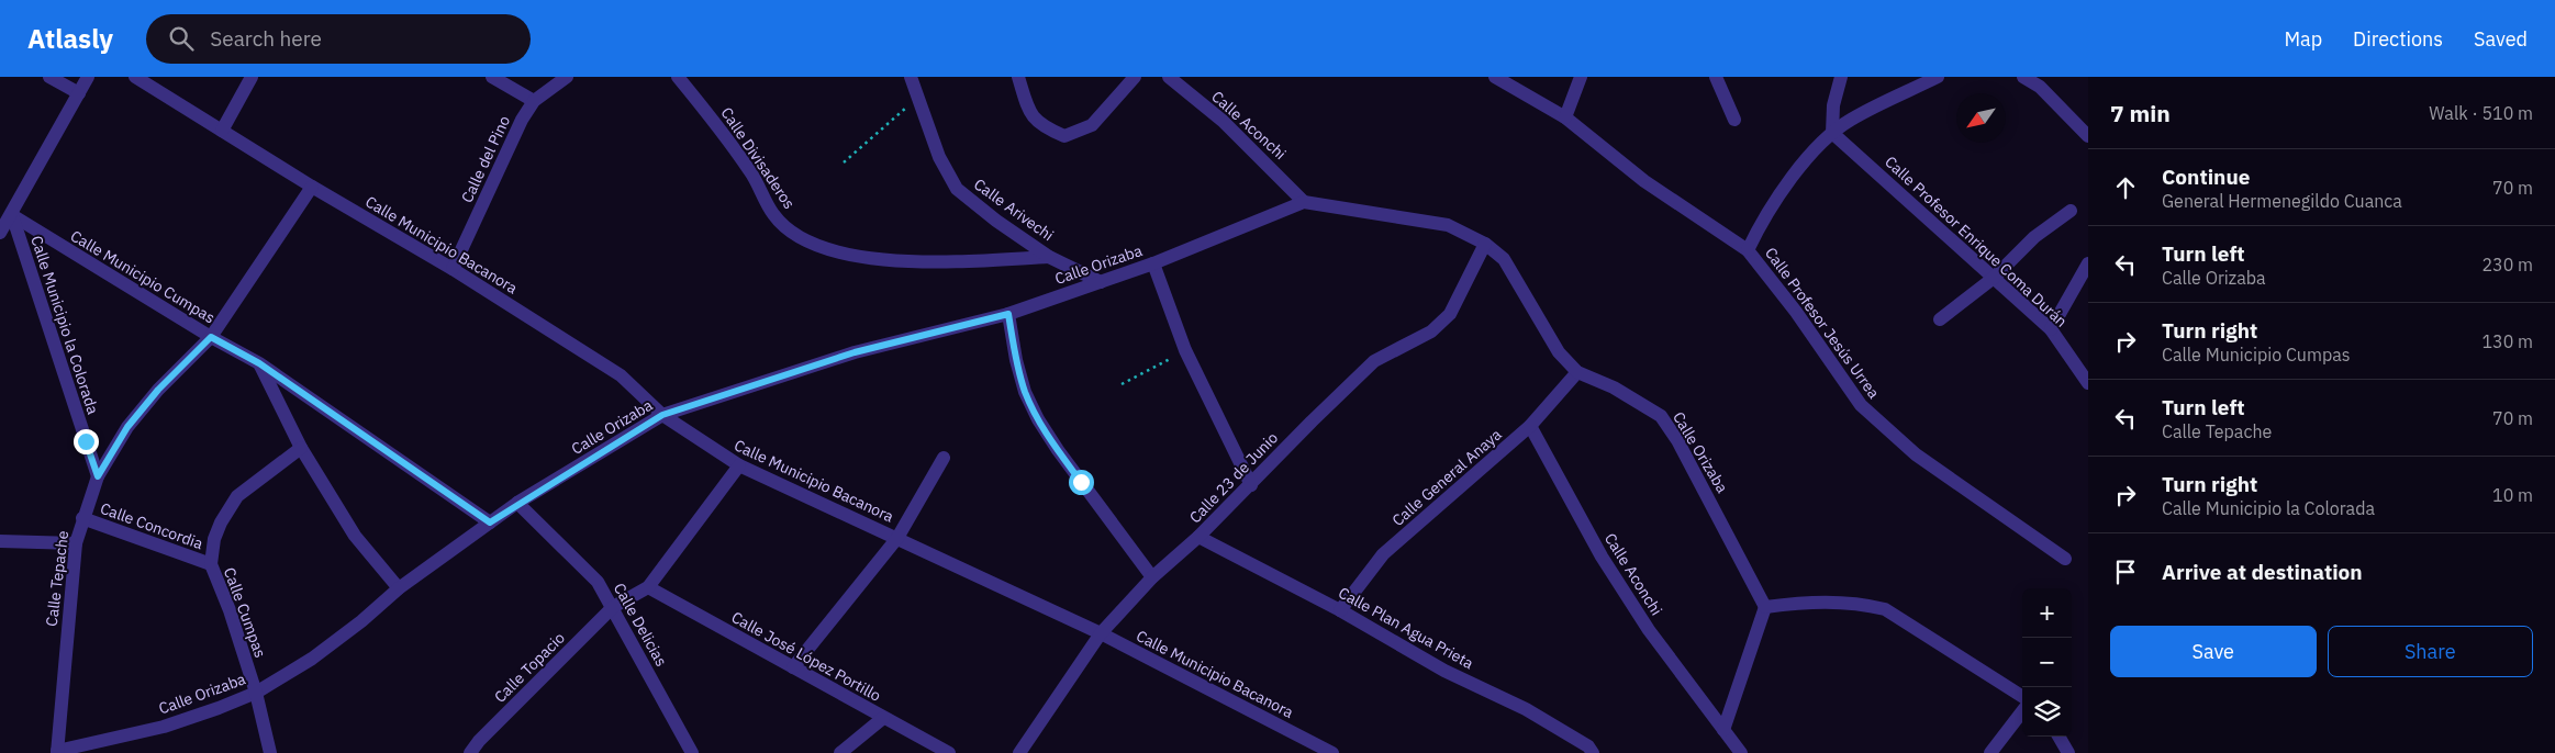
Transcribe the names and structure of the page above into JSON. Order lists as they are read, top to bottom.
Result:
{
  "streets": {
    "street": [
      "Calle Aconchi",
      "Calle Divisaderos",
      "Calle del Pino",
      "Calle Arivechi",
      "Calle Profesor Enrique Coma Durán",
      "Calle Municipio Bacanora",
      "Calle Orizaba",
      "Calle Municipio Cumpas",
      "Calle Profesor Jesús Urrea",
      "Calle Municipio la Colorada",
      "Calle 23 de Junio",
      "Calle General Anaya",
      "Calle Concordia",
      "Calle Tepache",
      "Calle Cumpas",
      "Calle Delicias",
      "Calle Plan Agua Prieta",
      "Calle José López Portillo",
      "Calle Topacio"
    ]
  },
  "crossings": [
    ["Calle Aconchi", "Calle Orizaba"],
    ["Calle Aconchi", "Calle General Anaya"],
    ["Calle Divisaderos", "Calle Arivechi"],
    ["Calle del Pino", "Calle Municipio Bacanora"],
    ["Calle Arivechi", "Calle Orizaba"],
    ["Calle Municipio Bacanora", "Calle Orizaba"],
    ["Calle Municipio Bacanora", "Calle 23 de Junio"],
    ["Calle Municipio Bacanora", "Calle Tepache"],
    ["Calle Orizaba", "Calle Municipio Cumpas"],
    ["Calle Orizaba", "Calle 23 de Junio"],
    ["Calle Orizaba", "Calle General Anaya"],
    ["Calle Orizaba", "Calle Tepache"],
    ["Calle Orizaba", "Calle Cumpas"],
    ["Calle Orizaba", "Calle Delicias"],
    ["Calle Municipio Cumpas", "Calle Municipio la Colorada"],
    ["Calle Municipio Cumpas", "Calle Tepache"],
    ["Calle Municipio la Colorada", "Calle Tepache"],
    ["Calle 23 de Junio", "Calle Plan Agua Prieta"],
    ["Calle General Anaya", "Calle Plan Agua Prieta"],
    ["Calle Concordia", "Calle Tepache"],
    ["Calle Concordia", "Calle Cumpas"],
    ["Calle Delicias", "Calle Topacio"],
    ["Calle José López Portillo", "Calle Topacio"]
  ],
  "north": "bottom left",
  "page": {
    "header": "Atlasly",
    "search": "Search here",
    "nav": ["Map", "Directions", "Saved"],
    "heading": ["7 min", "Walk · 510 m"],
    "list": [
      ["Continue", "General Hermenegildo Cuanca", "70 m"],
      ["Turn left", "Calle Orizaba", "230 m"],
      ["Turn right", "Calle Municipio Cumpas", "130 m"],
      ["Turn left", "Calle Tepache", "70 m"],
      ["Turn right", "Calle Municipio la Colorada", "10 m"],
      "Arrive at destination"
    ],
    "map_buttons": ["+", "−"],
    "buttons": ["Save", "Share"]
  }
}
